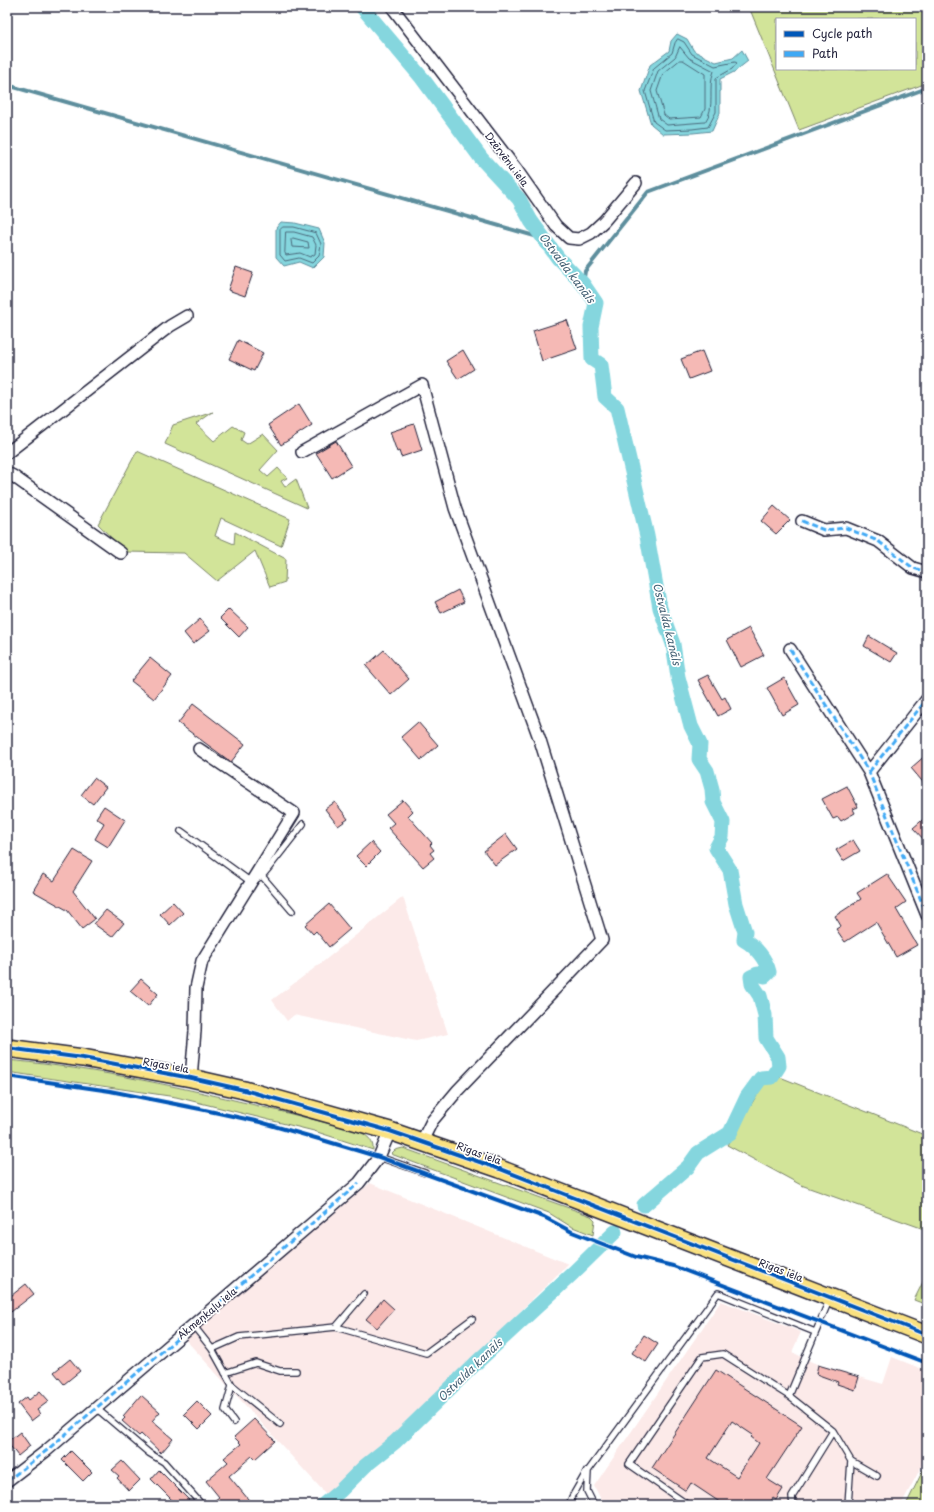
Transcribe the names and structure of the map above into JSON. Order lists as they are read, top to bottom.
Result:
{
  "streets": {
    "main road": ["Rīgas iela"],
    "street": ["Dzērvēnu iela", "Akmeņkaļu iela"]
  },
  "crossings": [
    ["Rīgas iela", "Akmeņkaļu iela"]
  ],
  "water": ["Ostvalda kanāls"],
  "legend": ["Cycle path", "Path"]
}
